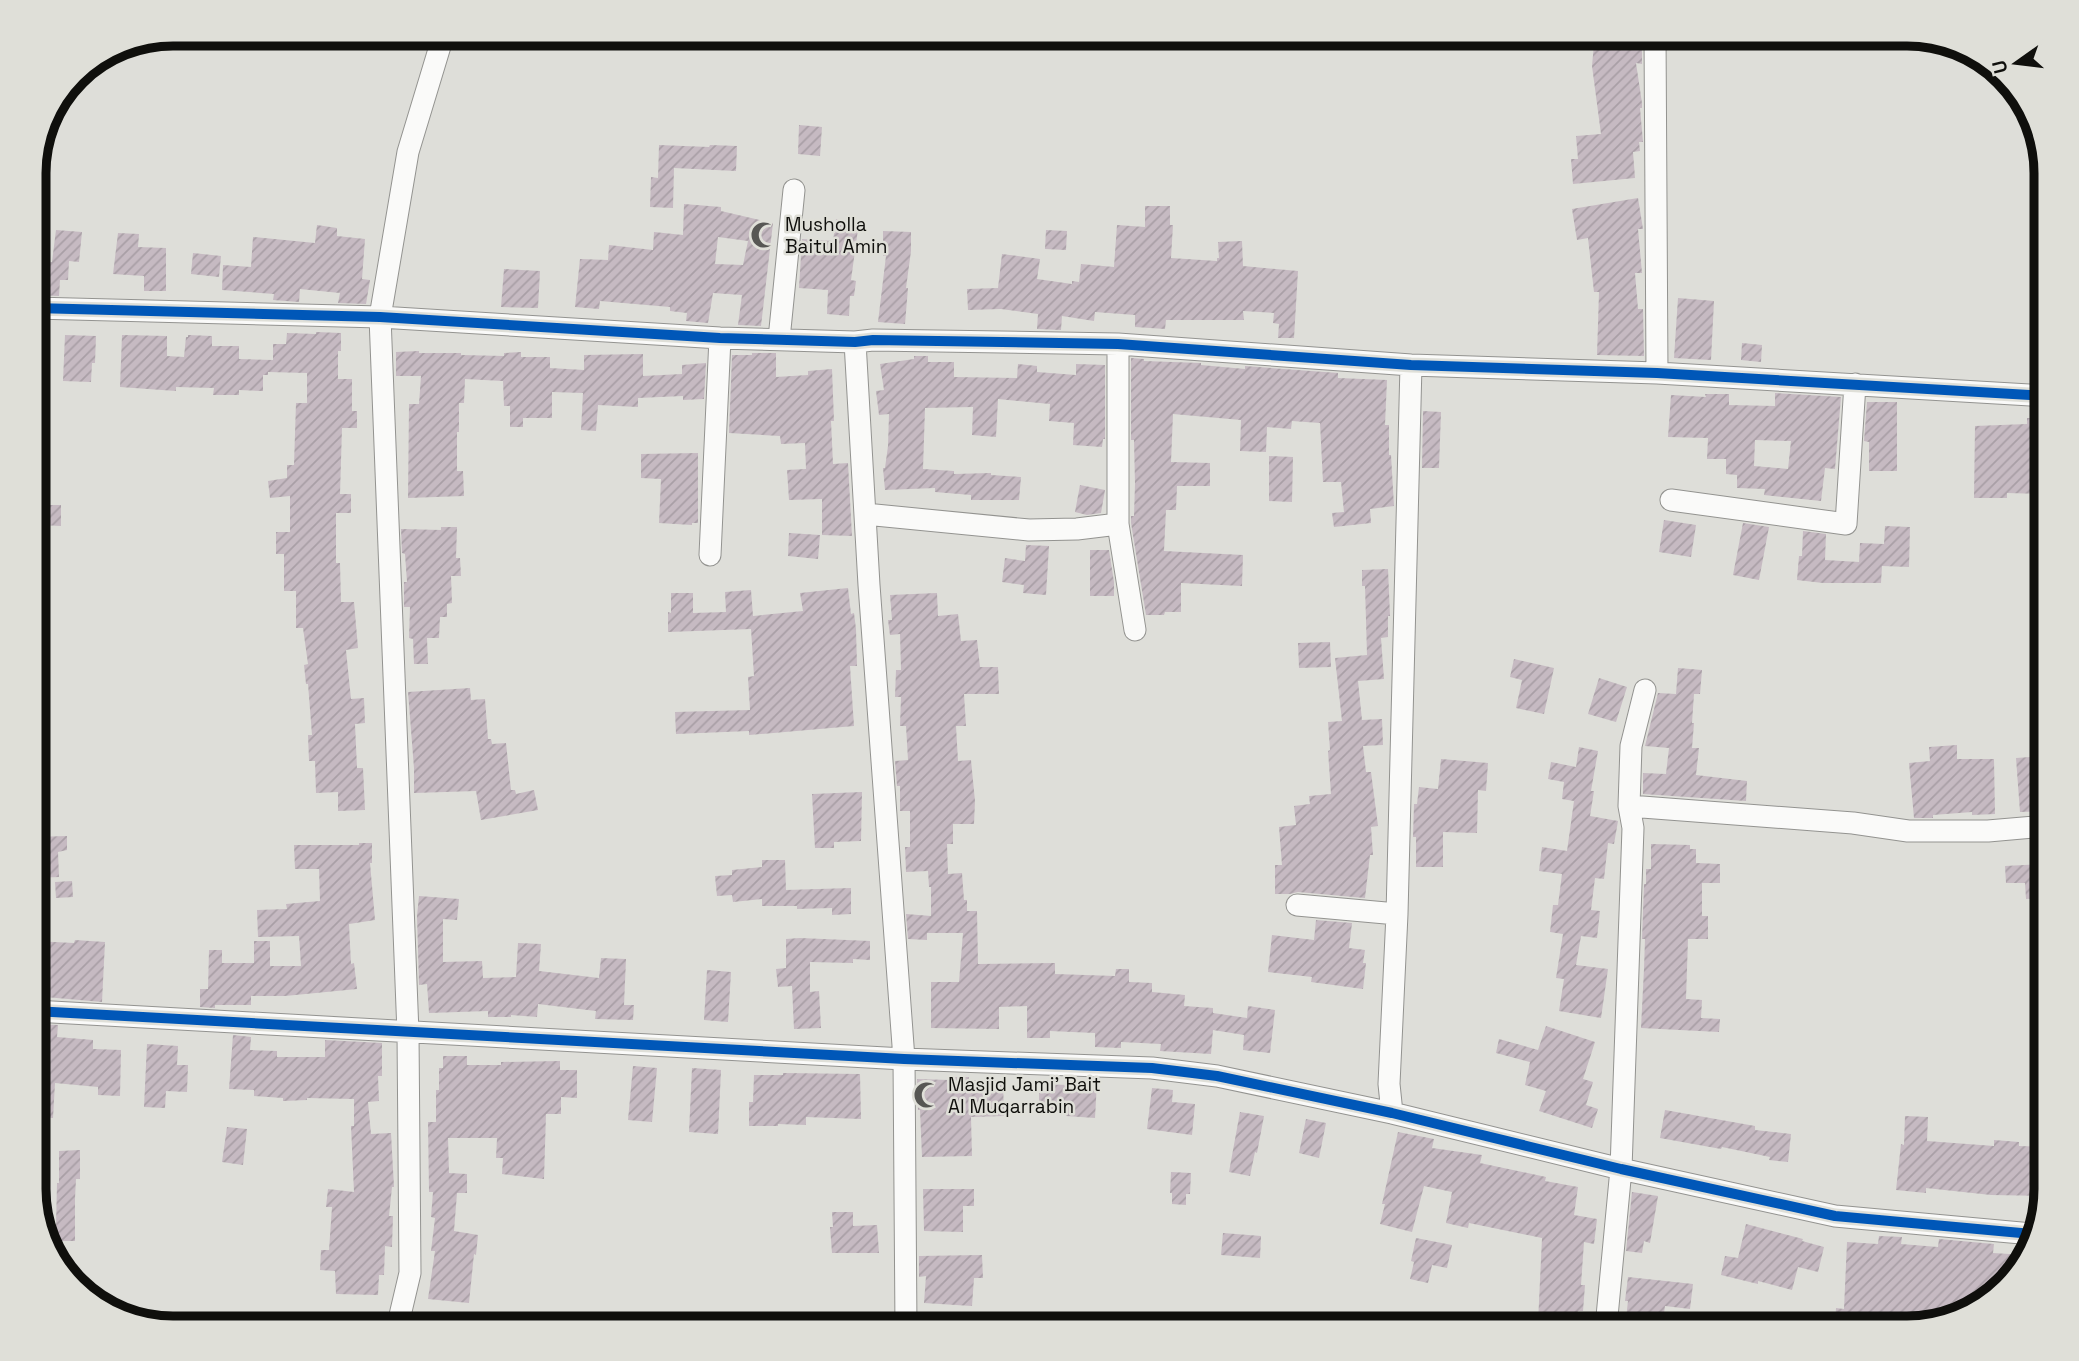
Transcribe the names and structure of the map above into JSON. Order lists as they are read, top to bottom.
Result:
{
  "places": {
    "mosque": ["Musholla Baitul Amin", "Masjid Jami' Bait Al Muqarrabin"]
  },
  "north": "left"
}
